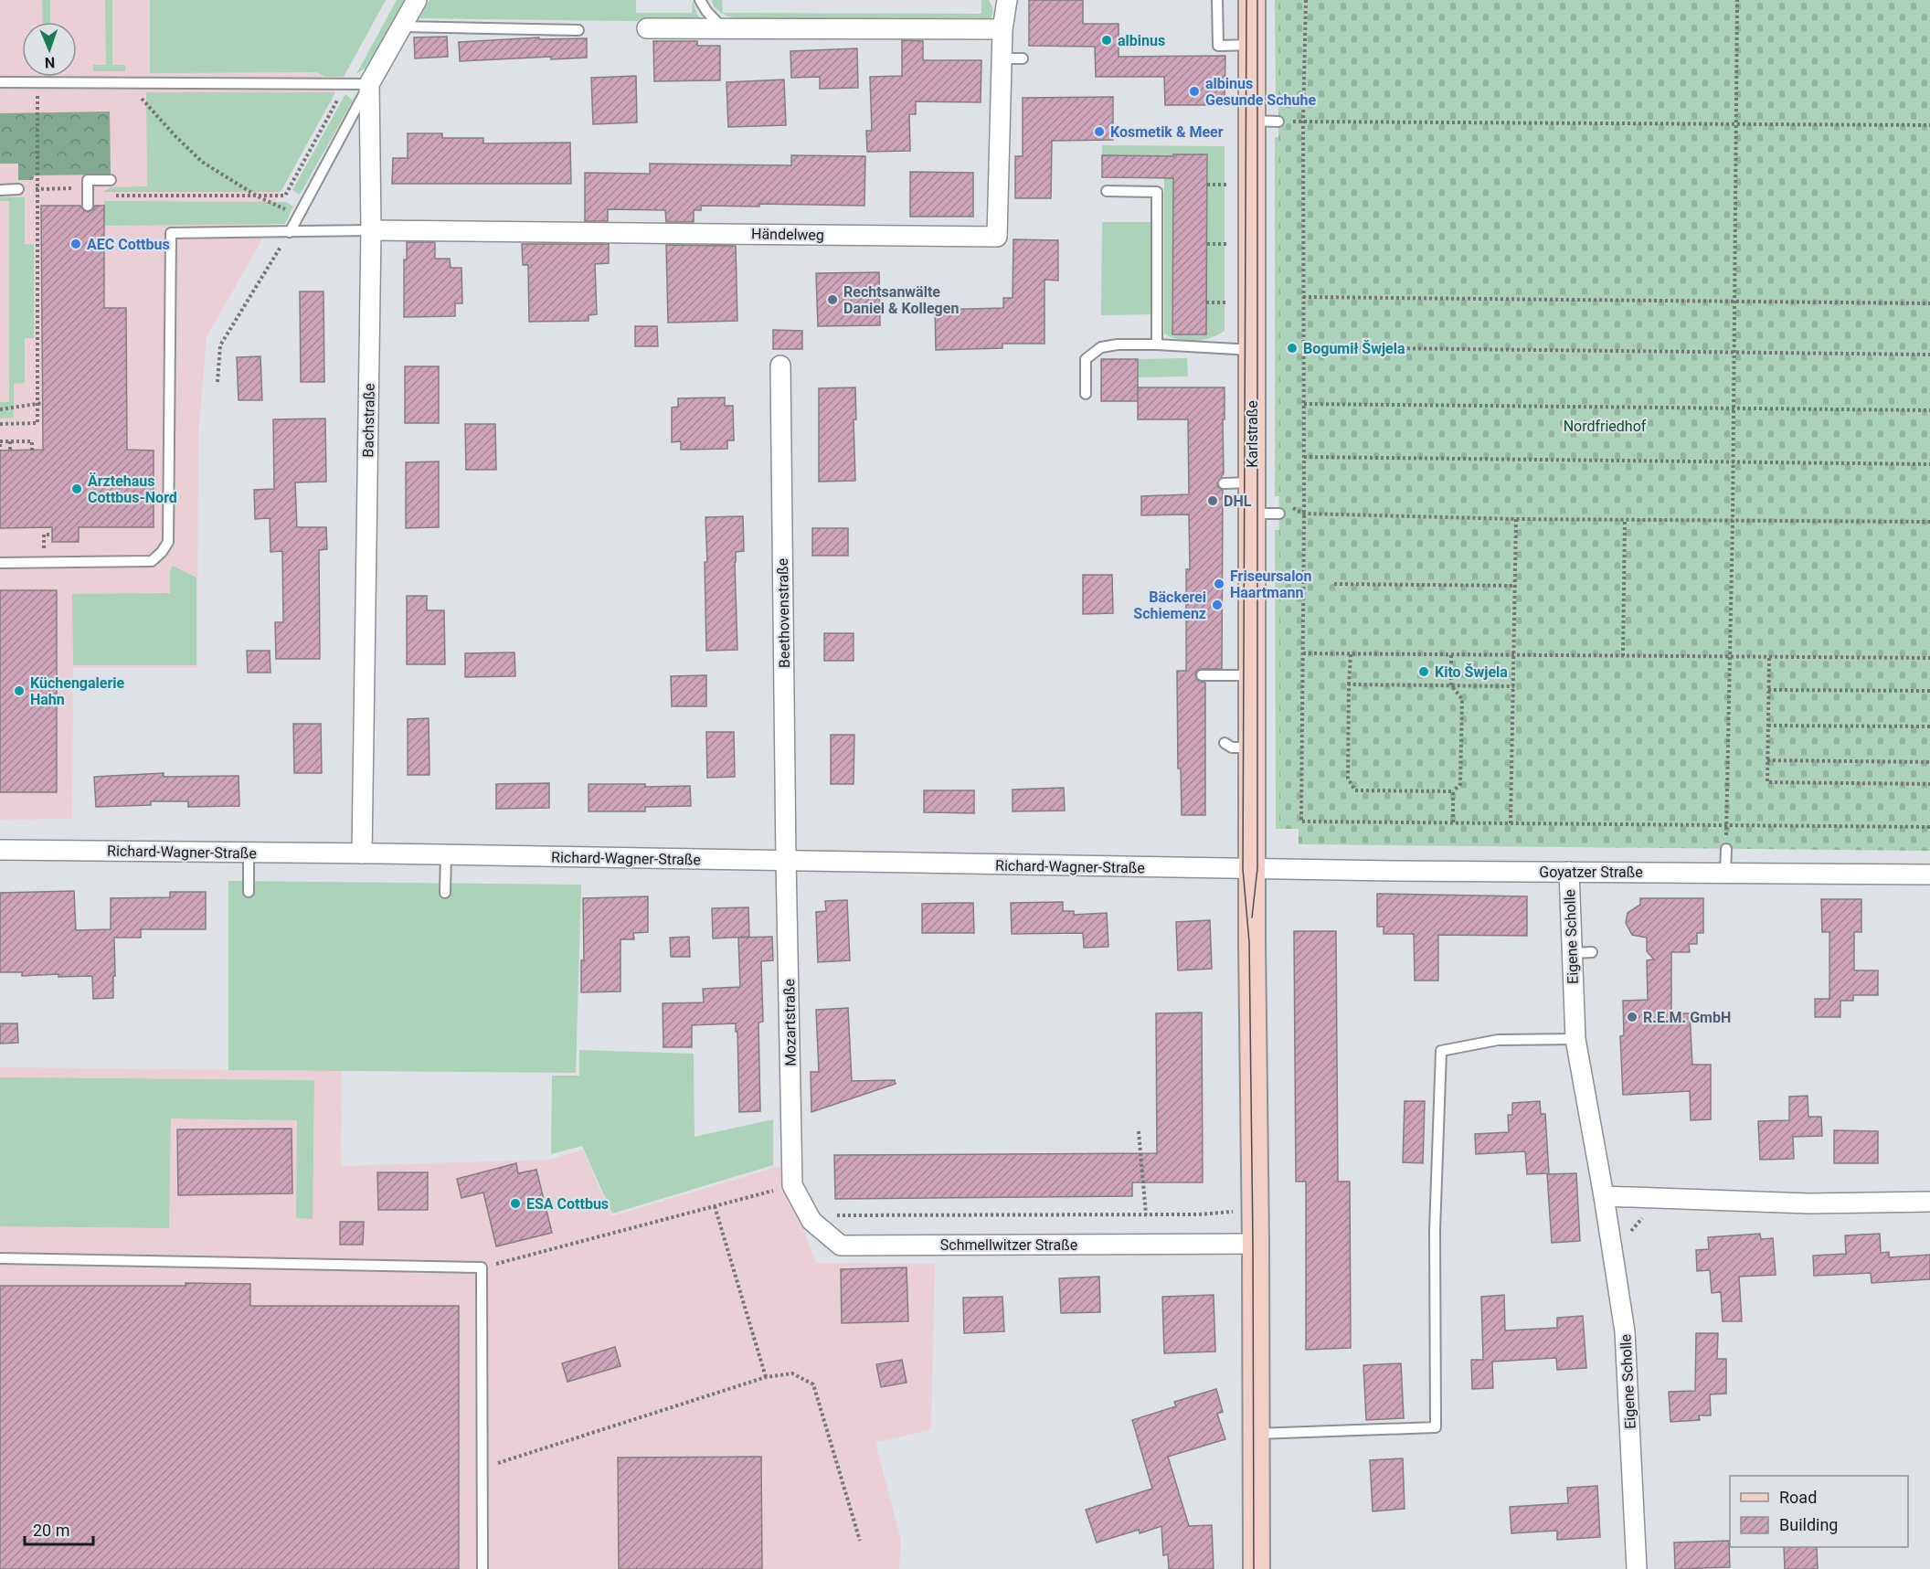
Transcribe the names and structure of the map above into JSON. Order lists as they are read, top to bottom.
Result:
{
  "streets": {
    "street": [
      "Händelweg",
      "Bachstraße",
      "Karlstraße",
      "Beethovenstraße",
      "Richard-Wagner-Straße",
      "Goyatzer Straße",
      "Eigene Scholle",
      "Mozartstraße",
      "Schmellwitzer Straße"
    ]
  },
  "crossings": [
    ["Händelweg", "Bachstraße"],
    ["Bachstraße", "Richard-Wagner-Straße"],
    ["Karlstraße", "Richard-Wagner-Straße"],
    ["Karlstraße", "Goyatzer Straße"],
    ["Beethovenstraße", "Richard-Wagner-Straße"],
    ["Beethovenstraße", "Mozartstraße"],
    ["Richard-Wagner-Straße", "Goyatzer Straße"],
    ["Richard-Wagner-Straße", "Mozartstraße"],
    ["Goyatzer Straße", "Eigene Scholle"],
    ["Mozartstraße", "Schmellwitzer Straße"]
  ],
  "parks": ["Nordfriedhof"],
  "places": [
    "albinus",
    "albinus Gesunde Schuhe",
    "Kosmetik & Meer",
    "AEC Cottbus",
    "Rechtsanwälte Daniel & Kollegen",
    "Bogumił Šwjela",
    "Ärztehaus Cottbus-Nord",
    "DHL",
    "Friseursalon Haartmann",
    "Bäckerei Schiemenz",
    "Kito Šwjela",
    "Küchengalerie Hahn",
    "R.E.M. GmbH",
    "ESA Cottbus"
  ],
  "legend": ["Road", "Building"],
  "scale_bar": "20 m",
  "north": "bottom"
}
